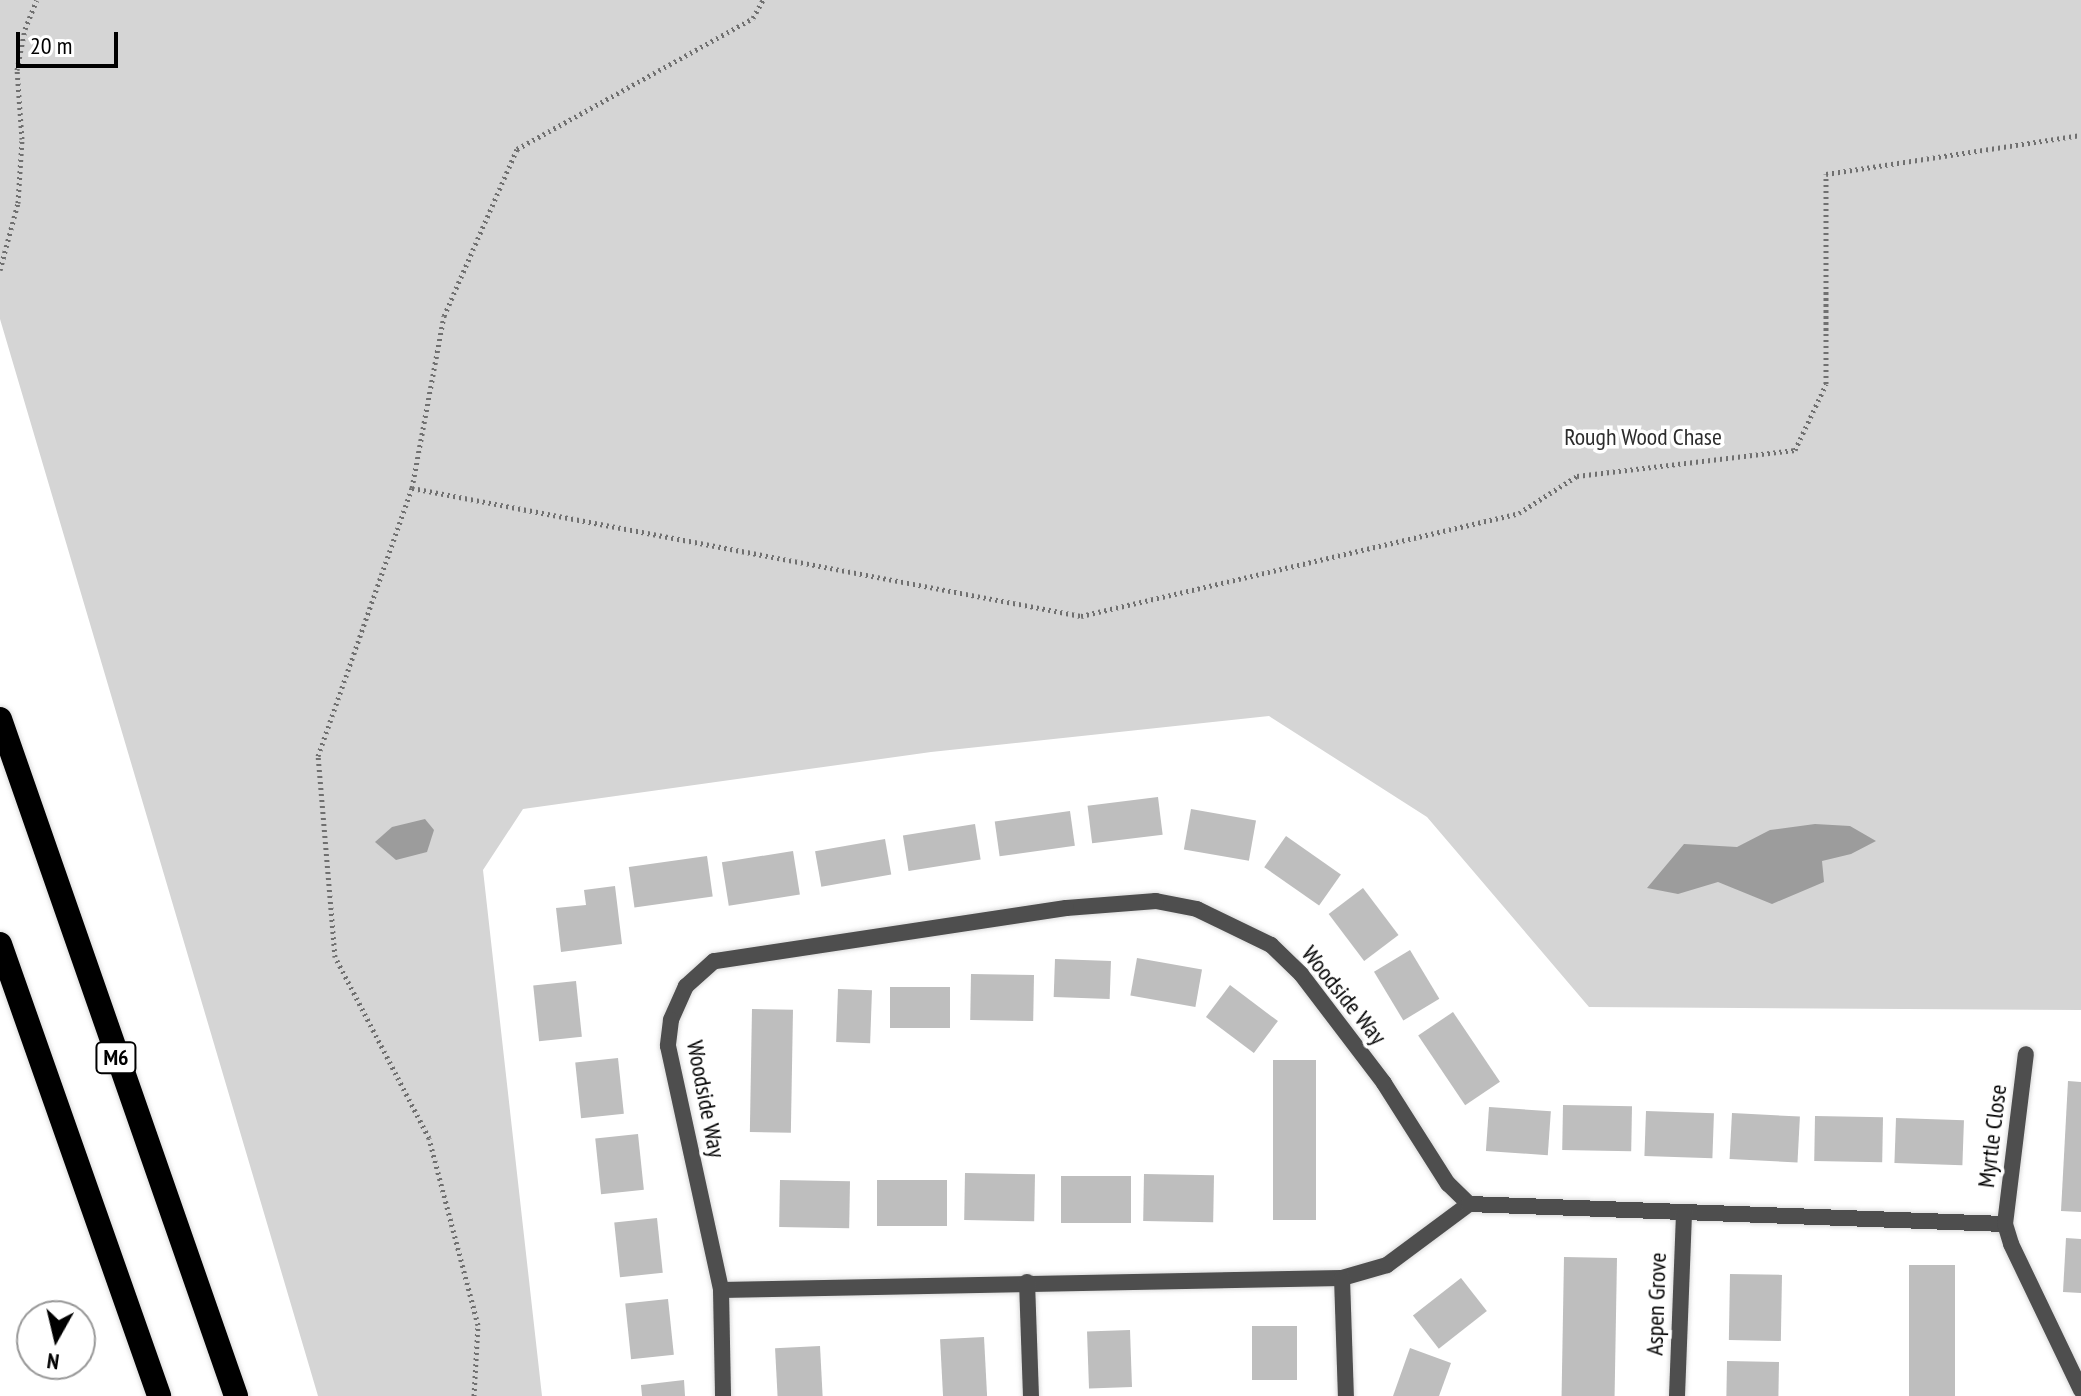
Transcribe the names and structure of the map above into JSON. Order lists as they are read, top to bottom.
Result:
{
  "streets": {
    "highway": ["M6"],
    "street": ["Woodside Way", "Myrtle Close", "Aspen Grove"]
  },
  "parks": ["Rough Wood Chase"],
  "scale_bar": "20 m",
  "north": "bottom"
}
